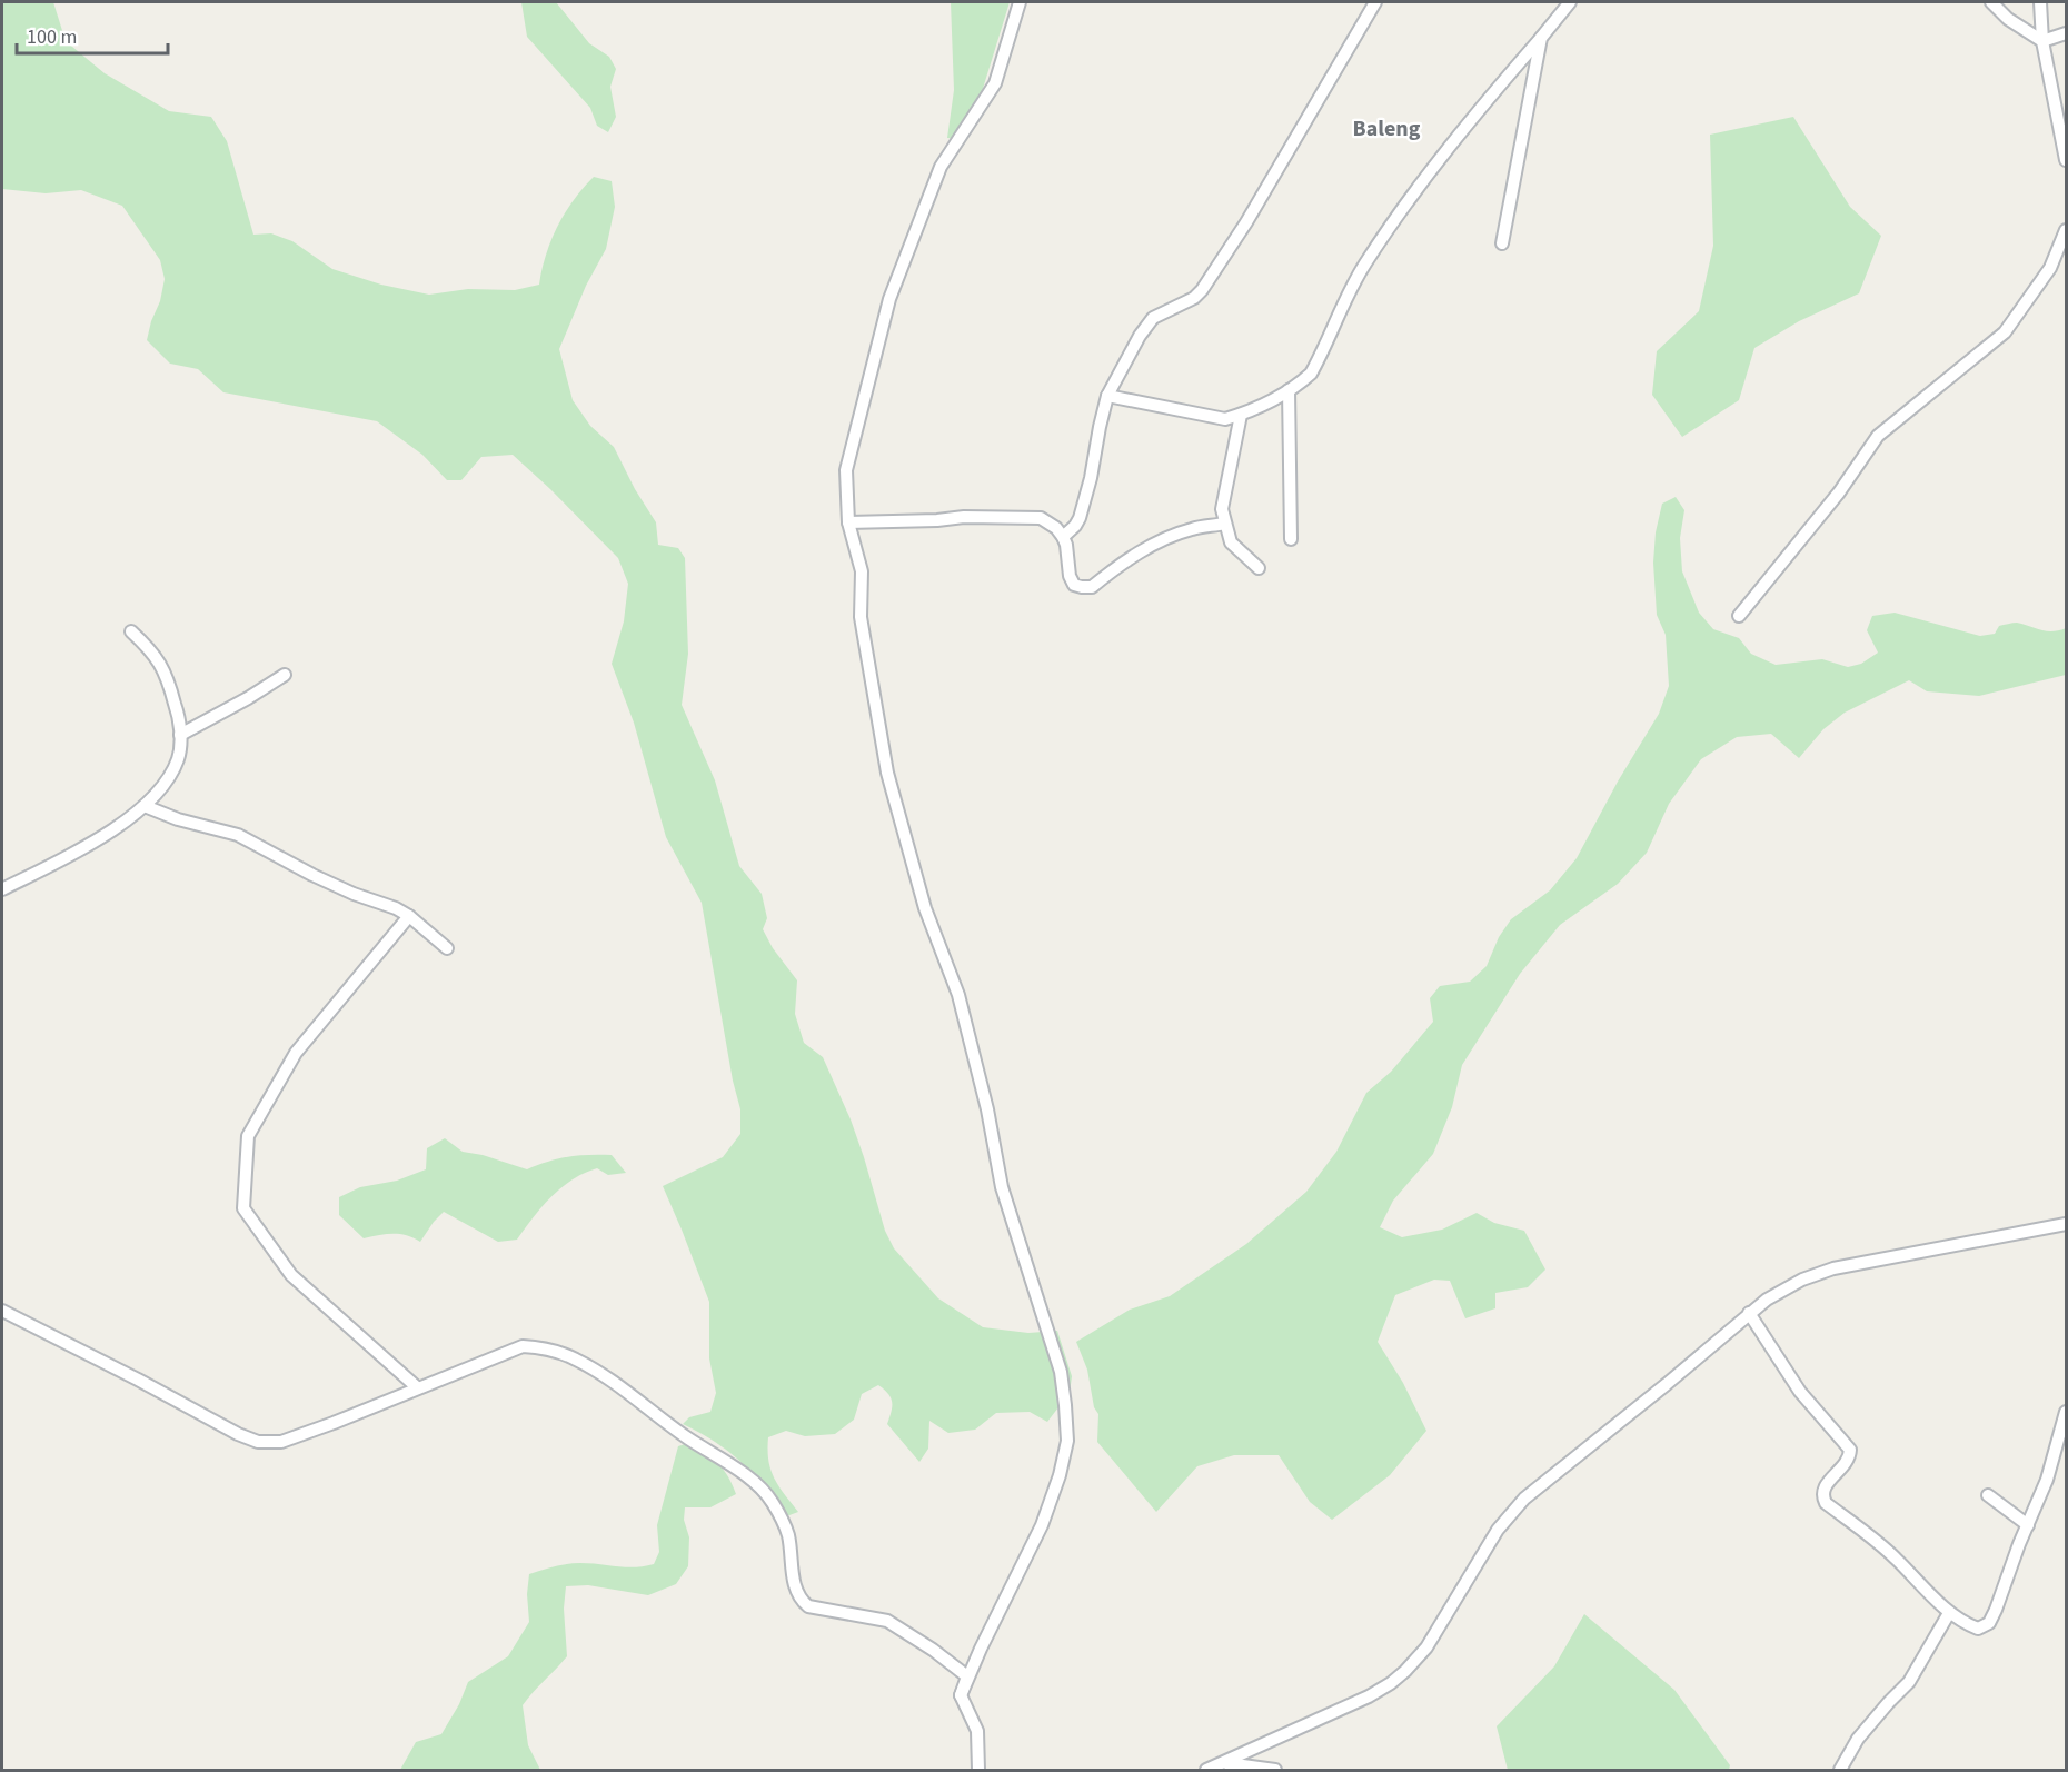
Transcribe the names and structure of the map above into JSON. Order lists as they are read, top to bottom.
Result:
{
  "districts": ["Baleng"],
  "scale_bar": "100 m"
}
